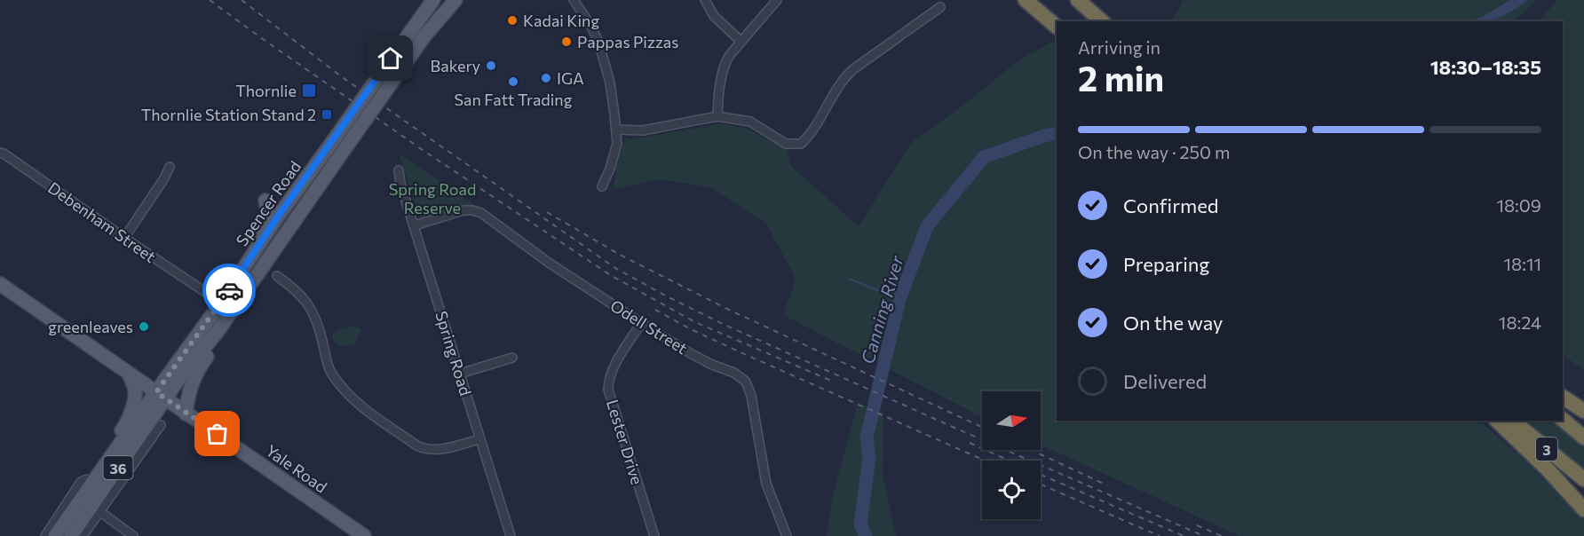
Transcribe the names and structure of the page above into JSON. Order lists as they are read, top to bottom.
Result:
{
  "streets": {
    "highway": ["3"],
    "main road": ["Spencer Road", "36", "Yale Road"],
    "street": [
      "Debenham Street",
      "Odell Street",
      "Spring Road",
      "Lester Drive"
    ]
  },
  "crossings": [
    ["Spencer Road", "Yale Road"],
    ["Odell Street", "Spring Road"],
    ["Odell Street", "Lester Drive"]
  ],
  "water": ["Canning River"],
  "parks": ["Spring Road Reserve"],
  "places": {
    "other": [
      "Kadai King",
      "Pappas Pizzas",
      "Bakery",
      "IGA",
      "San Fatt Trading",
      "greenleaves"
    ],
    "transit": ["Thornlie", "Thornlie Station Stand 2"]
  },
  "north": "right",
  "page": {
    "heading": ["2 min", "Arriving in", "18:30–18:35"],
    "bar": "On the way · 250 m",
    "list": [
      ["Confirmed", "18:09"],
      ["Preparing", "18:11"],
      ["On the way", "18:24"],
      "Delivered"
    ]
  }
}
